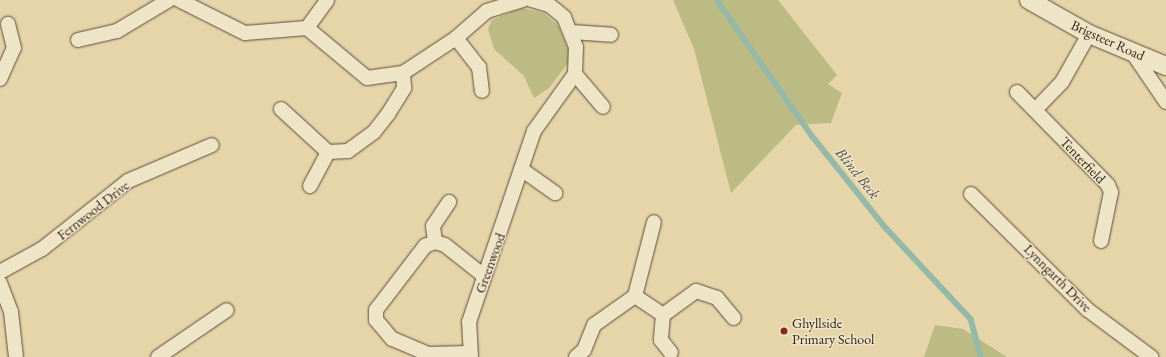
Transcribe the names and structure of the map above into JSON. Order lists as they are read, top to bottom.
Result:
{
  "streets": {
    "street": [
      "Brigsteer Road",
      "Tenterfield",
      "Fernwood Drive",
      "Greenwood",
      "Lynngarth Drive"
    ]
  },
  "water": ["Blind Beck"],
  "places": ["Ghyllside Primary School"]
}
